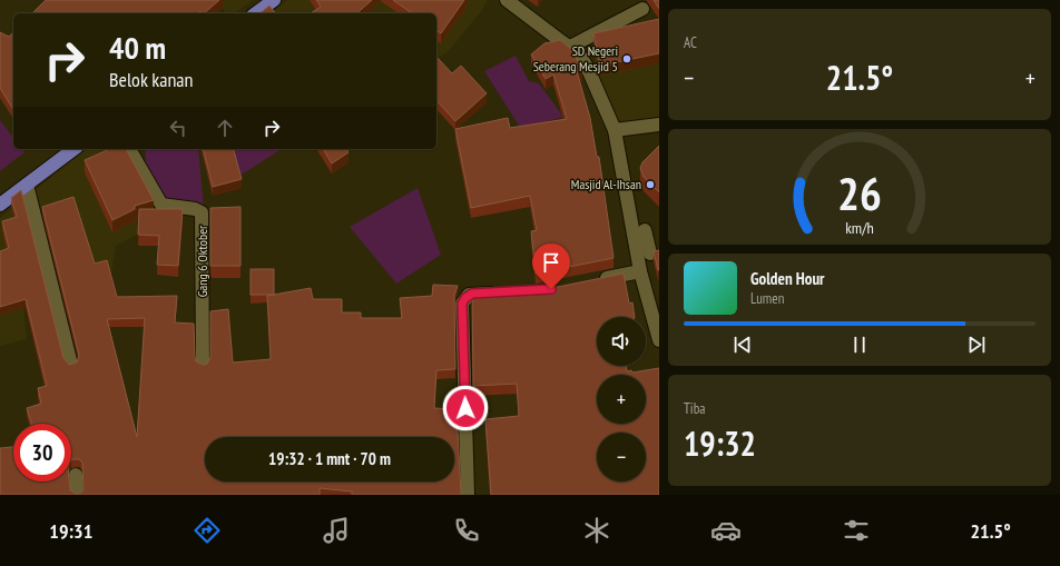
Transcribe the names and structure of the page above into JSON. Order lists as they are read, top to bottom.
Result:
{
  "streets": {
    "street": ["Gang 6 Oktober"]
  },
  "places": ["SD Negeri Seberang Mesjid 5", "Masjid Al-Ihsan"],
  "page": {
    "tile": [
      "AC",
      ["Tiba", "19:32"]
    ],
    "turn": ["40 m", "Belok kanan"],
    "heat": ["−", "21.5°", "+"],
    "song": ["Golden Hour", "Lumen"],
    "map_buttons": ["+", "−"],
    "limit": "30",
    "trip": "19:32 · 1 mnt · 70 m",
    "tabs": ["19:31", "21.5°"],
    "gauge": ["26", "km/h"]
  }
}
